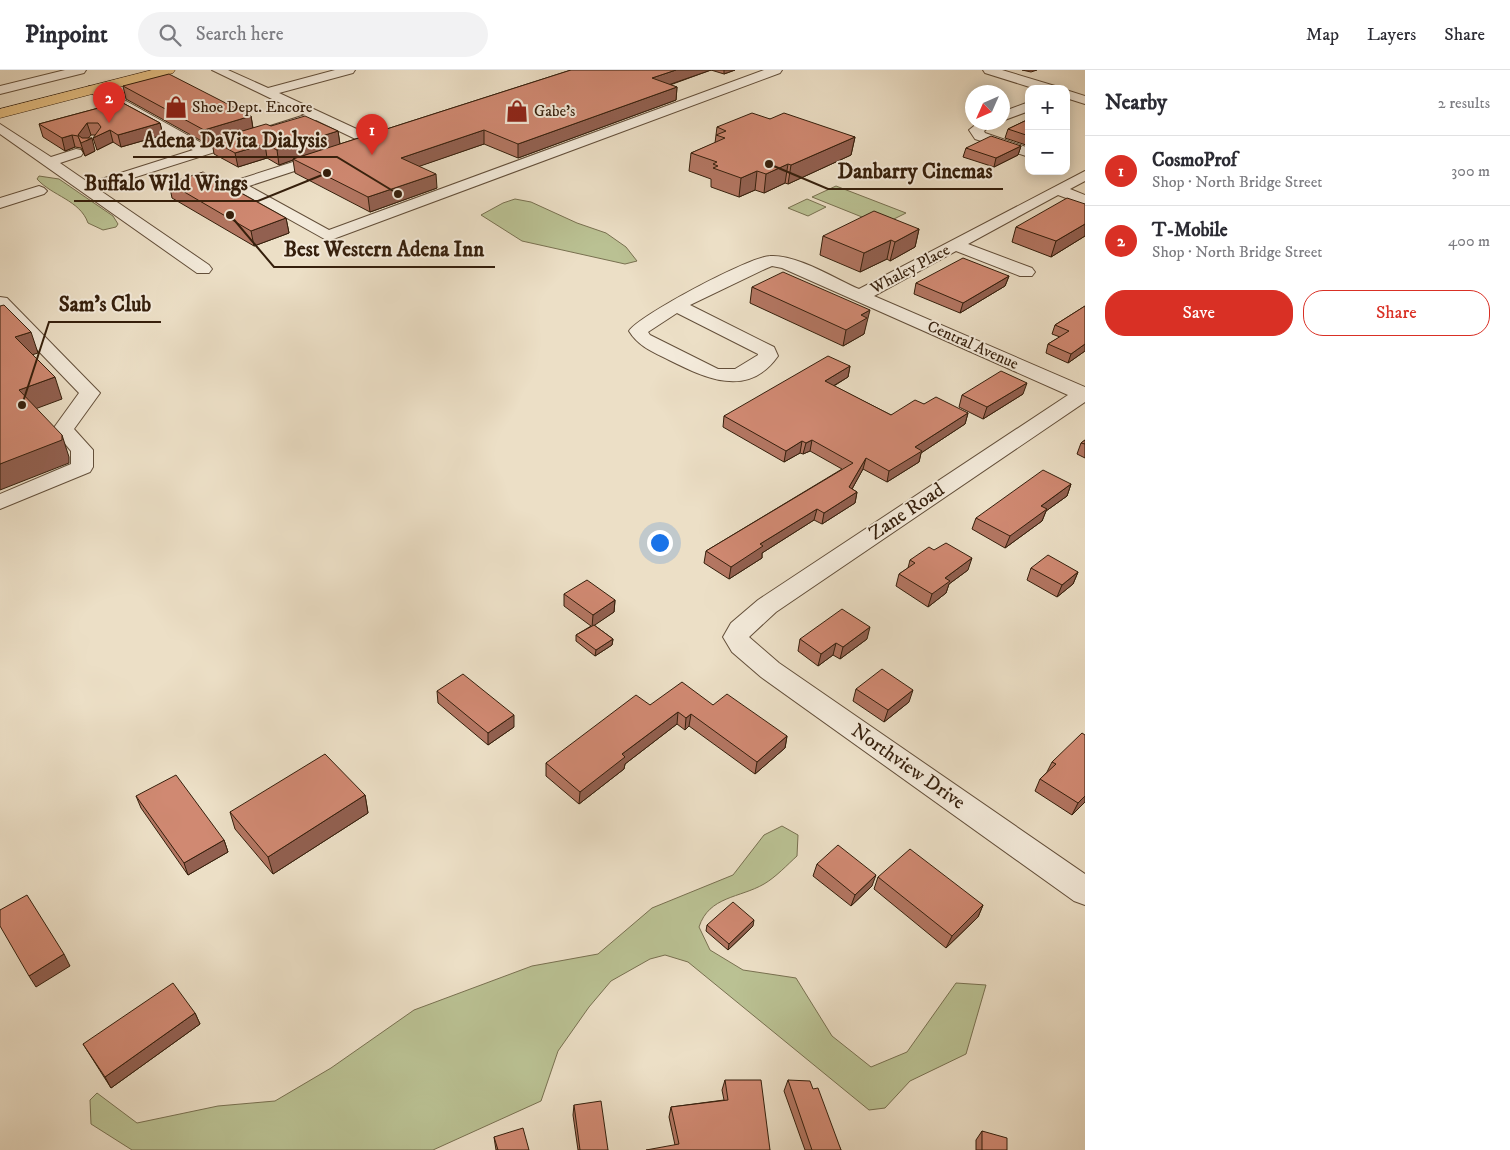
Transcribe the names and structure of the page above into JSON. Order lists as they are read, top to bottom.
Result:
{
  "streets": {
    "street": [
      "Whaley Place",
      "Central Avenue",
      "Zane Road",
      "Northview Drive"
    ]
  },
  "crossings": [
    ["Whaley Place", "Central Avenue"],
    ["Central Avenue", "Zane Road"],
    ["Zane Road", "Northview Drive"]
  ],
  "places": {
    "shop": ["Shoe Dept. Encore", "Gabe's"],
    "other": [
      "Danbarry Cinemas",
      "Buffalo Wild Wings",
      "Adena DaVita Dialysis",
      "Best Western Adena Inn",
      "Sam's Club"
    ]
  },
  "north": "bottom left",
  "page": {
    "header": "Pinpoint",
    "search": "Search here",
    "nav": ["Map", "Layers", "Share"],
    "heading": ["Nearby", "2 results"],
    "pins": ["2", "1"],
    "map_buttons": ["+", "−"],
    "list": [
      {
        "mark": "1",
        "name": "CosmoProf",
        "note": "Shop · North Bridge Street",
        "value": "300 m"
      },
      {
        "mark": "2",
        "name": "T-Mobile",
        "note": "Shop · North Bridge Street",
        "value": "400 m"
      }
    ],
    "buttons": ["Save", "Share"]
  }
}
